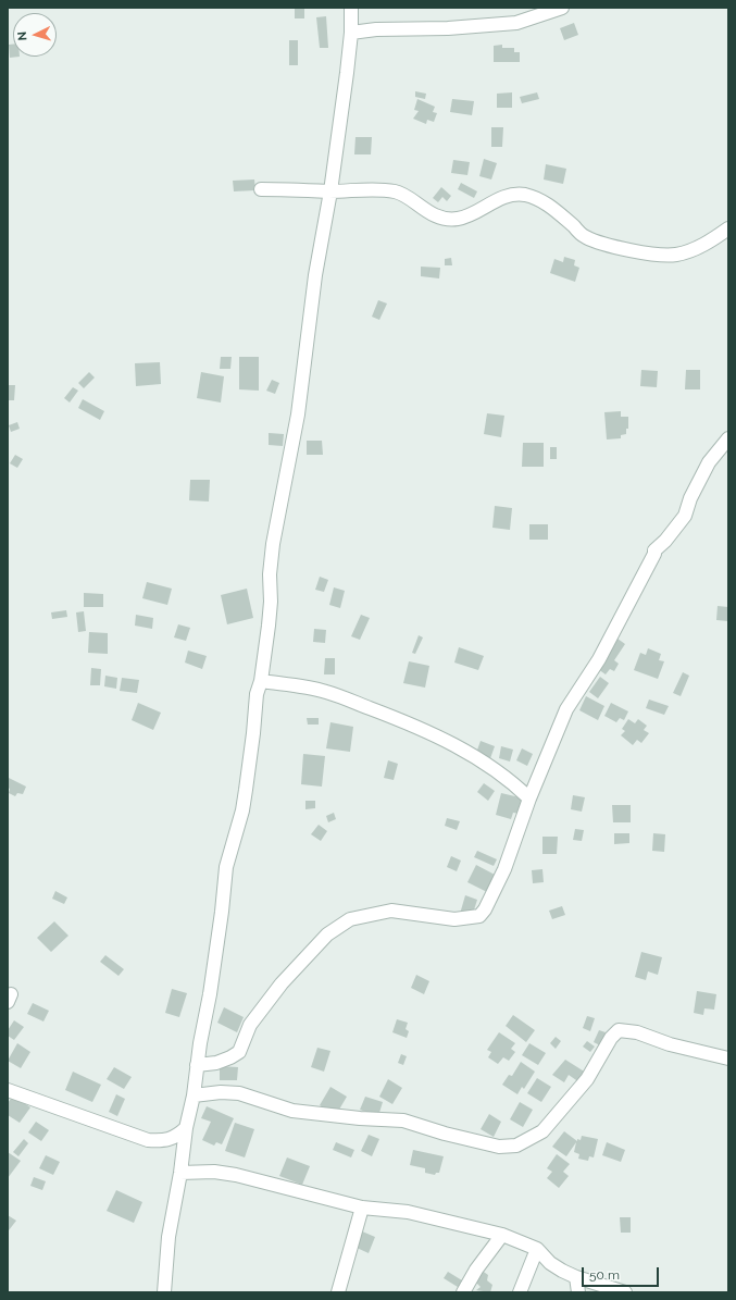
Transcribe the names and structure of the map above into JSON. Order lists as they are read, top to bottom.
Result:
{
  "scale_bar": "50 m",
  "north": "left"
}
